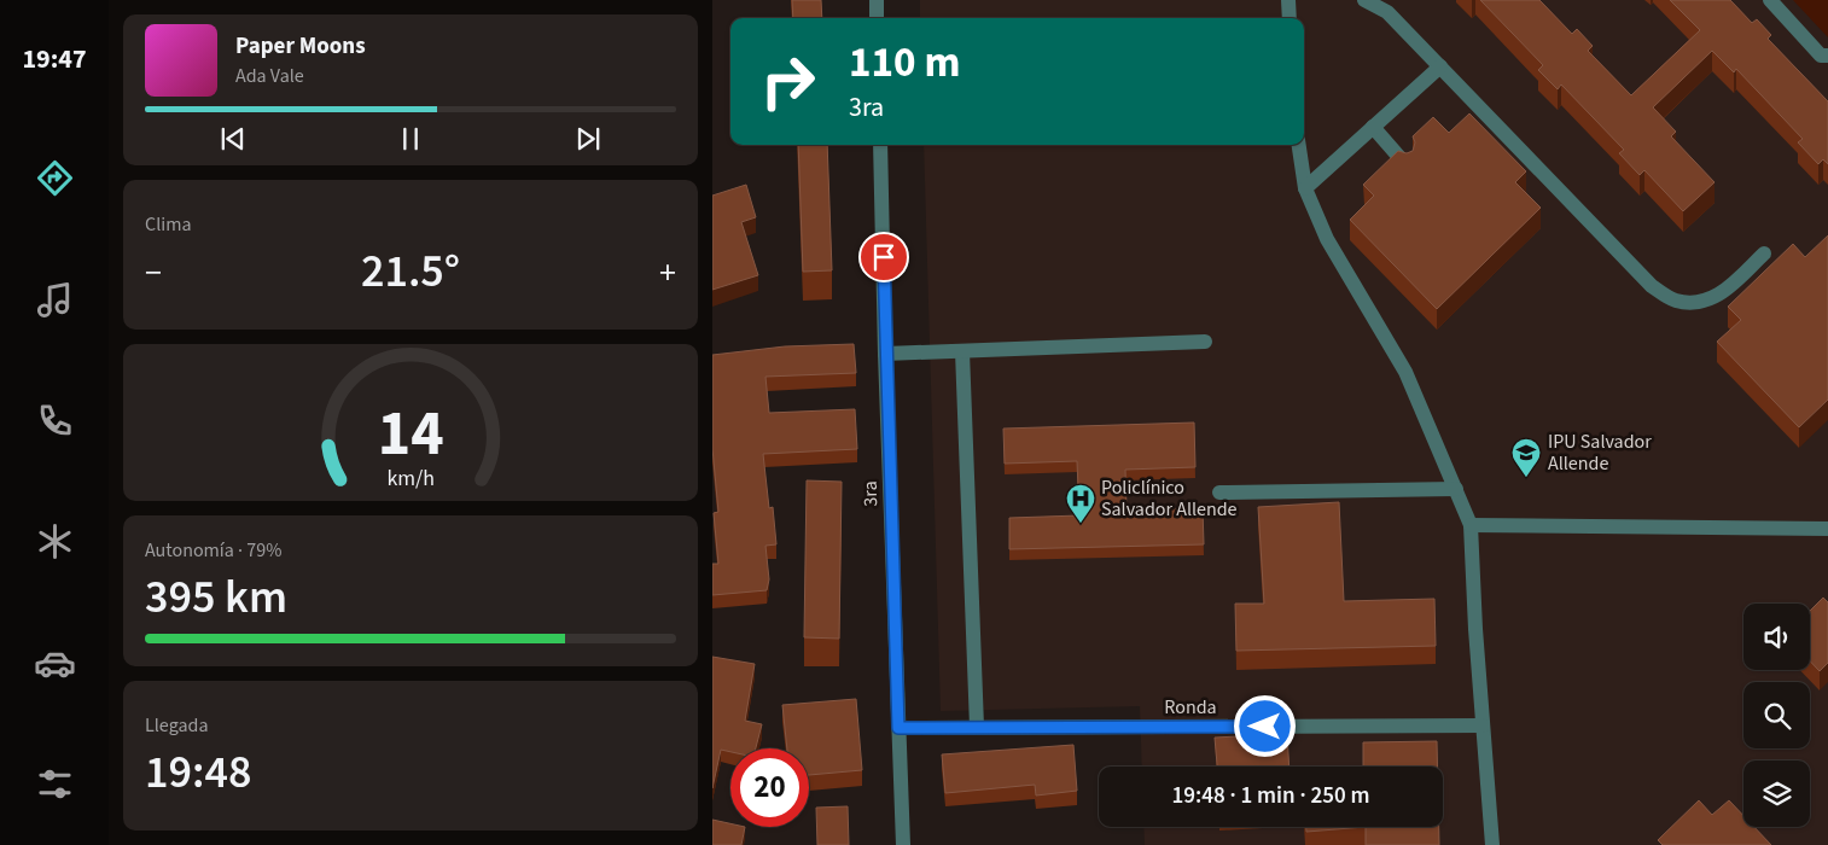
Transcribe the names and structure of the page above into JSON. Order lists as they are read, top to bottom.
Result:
{
  "streets": {
    "street": ["3ra", "Ronda"]
  },
  "crossings": [
    ["3ra", "Ronda"]
  ],
  "places": {
    "school or university": ["IPU Salvador Allende"],
    "hospital": ["Policlínico Salvador Allende"]
  },
  "page": {
    "tabs": "19:47",
    "turn": ["110 m", "3ra"],
    "song": ["Paper Moons", "Ada Vale"],
    "tile": [
      "Clima",
      ["Autonomía · 79%", "395 km"],
      ["Llegada", "19:48"]
    ],
    "heat": ["−", "21.5°", "+"],
    "limit": "20",
    "trip": "19:48 · 1 min · 250 m",
    "gauge": ["14", "km/h"]
  }
}
